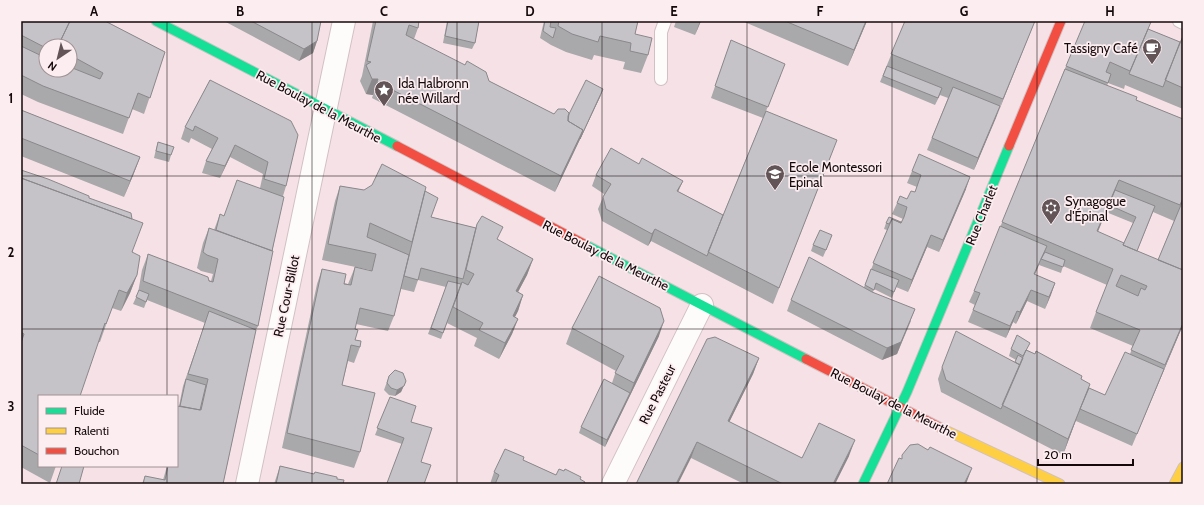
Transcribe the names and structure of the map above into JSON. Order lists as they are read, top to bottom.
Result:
{
  "streets": {
    "main road": ["Rue Boulay de la Meurthe", "Rue Charlet"],
    "street": ["Rue Cour-Billot", "Rue Pasteur"]
  },
  "crossings": [
    ["Rue Boulay de la Meurthe", "Rue Charlet"],
    ["Rue Boulay de la Meurthe", "Rue Cour-Billot"],
    ["Rue Boulay de la Meurthe", "Rue Pasteur"]
  ],
  "places": {
    "cafe": ["Tassigny Café"],
    "place": ["Ida Halbronn née Willard"],
    "school or university": ["Ecole Montessori Epinal"],
    "synagogue": ["Synagogue d'Épinal"]
  },
  "legend": ["Fluide", "Ralenti", "Bouchon"],
  "scale_bar": "20 m",
  "north": "bottom left",
  "grid": {
    "columns": [
      "A",
      "B",
      "C",
      "D",
      "E",
      "F",
      "G",
      "H"
    ],
    "rows": ["1", "2", "3"]
  }
}
